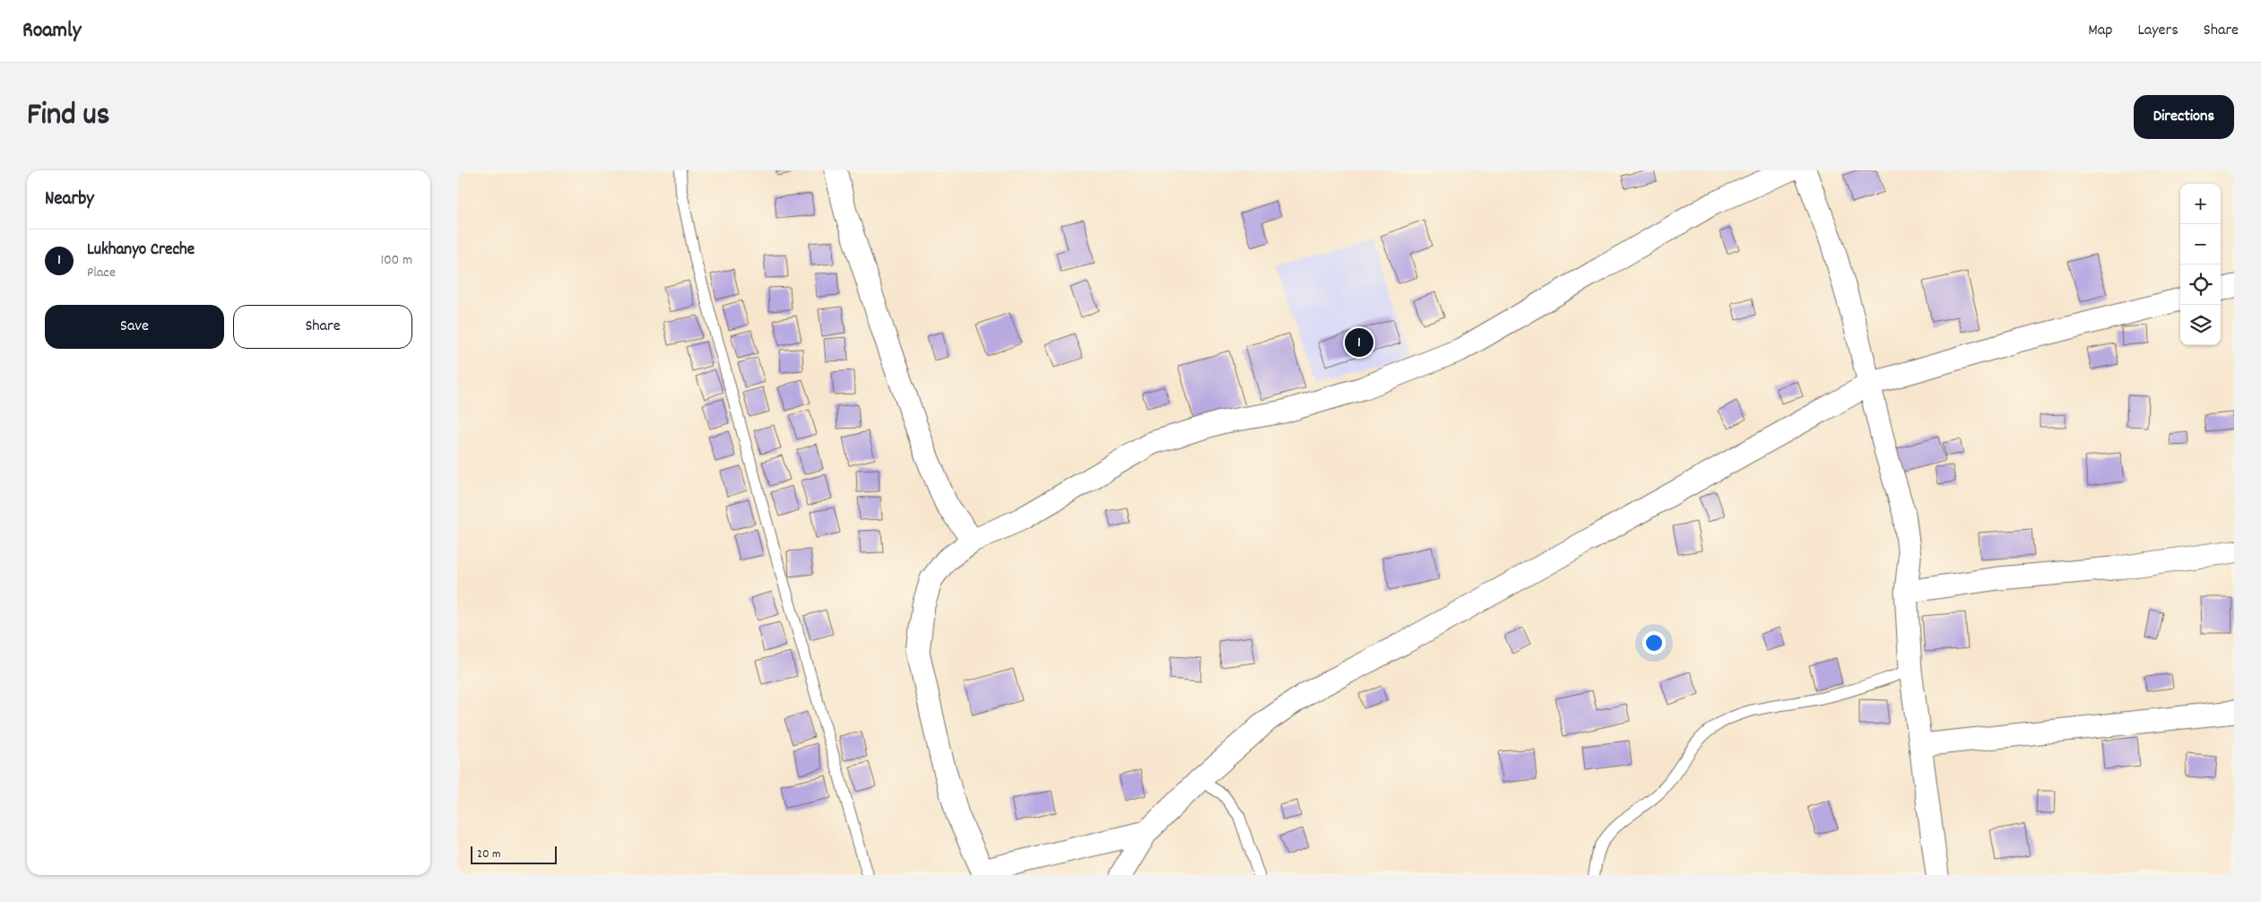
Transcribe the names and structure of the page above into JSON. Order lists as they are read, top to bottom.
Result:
{
  "scale_bar": "20 m",
  "page": {
    "header": "Roamly",
    "nav": ["Map", "Layers", "Share"],
    "title": "Find us",
    "buttons": [
      "Directions",
      ["Save", "Share"]
    ],
    "heading": "Nearby",
    "map_buttons": ["+", "−"],
    "list": [
      {
        "mark": "1",
        "name": "Lukhanyo Creche",
        "note": "Place",
        "value": "100 m"
      }
    ],
    "pins": "1",
    "scale": "20 m"
  }
}
